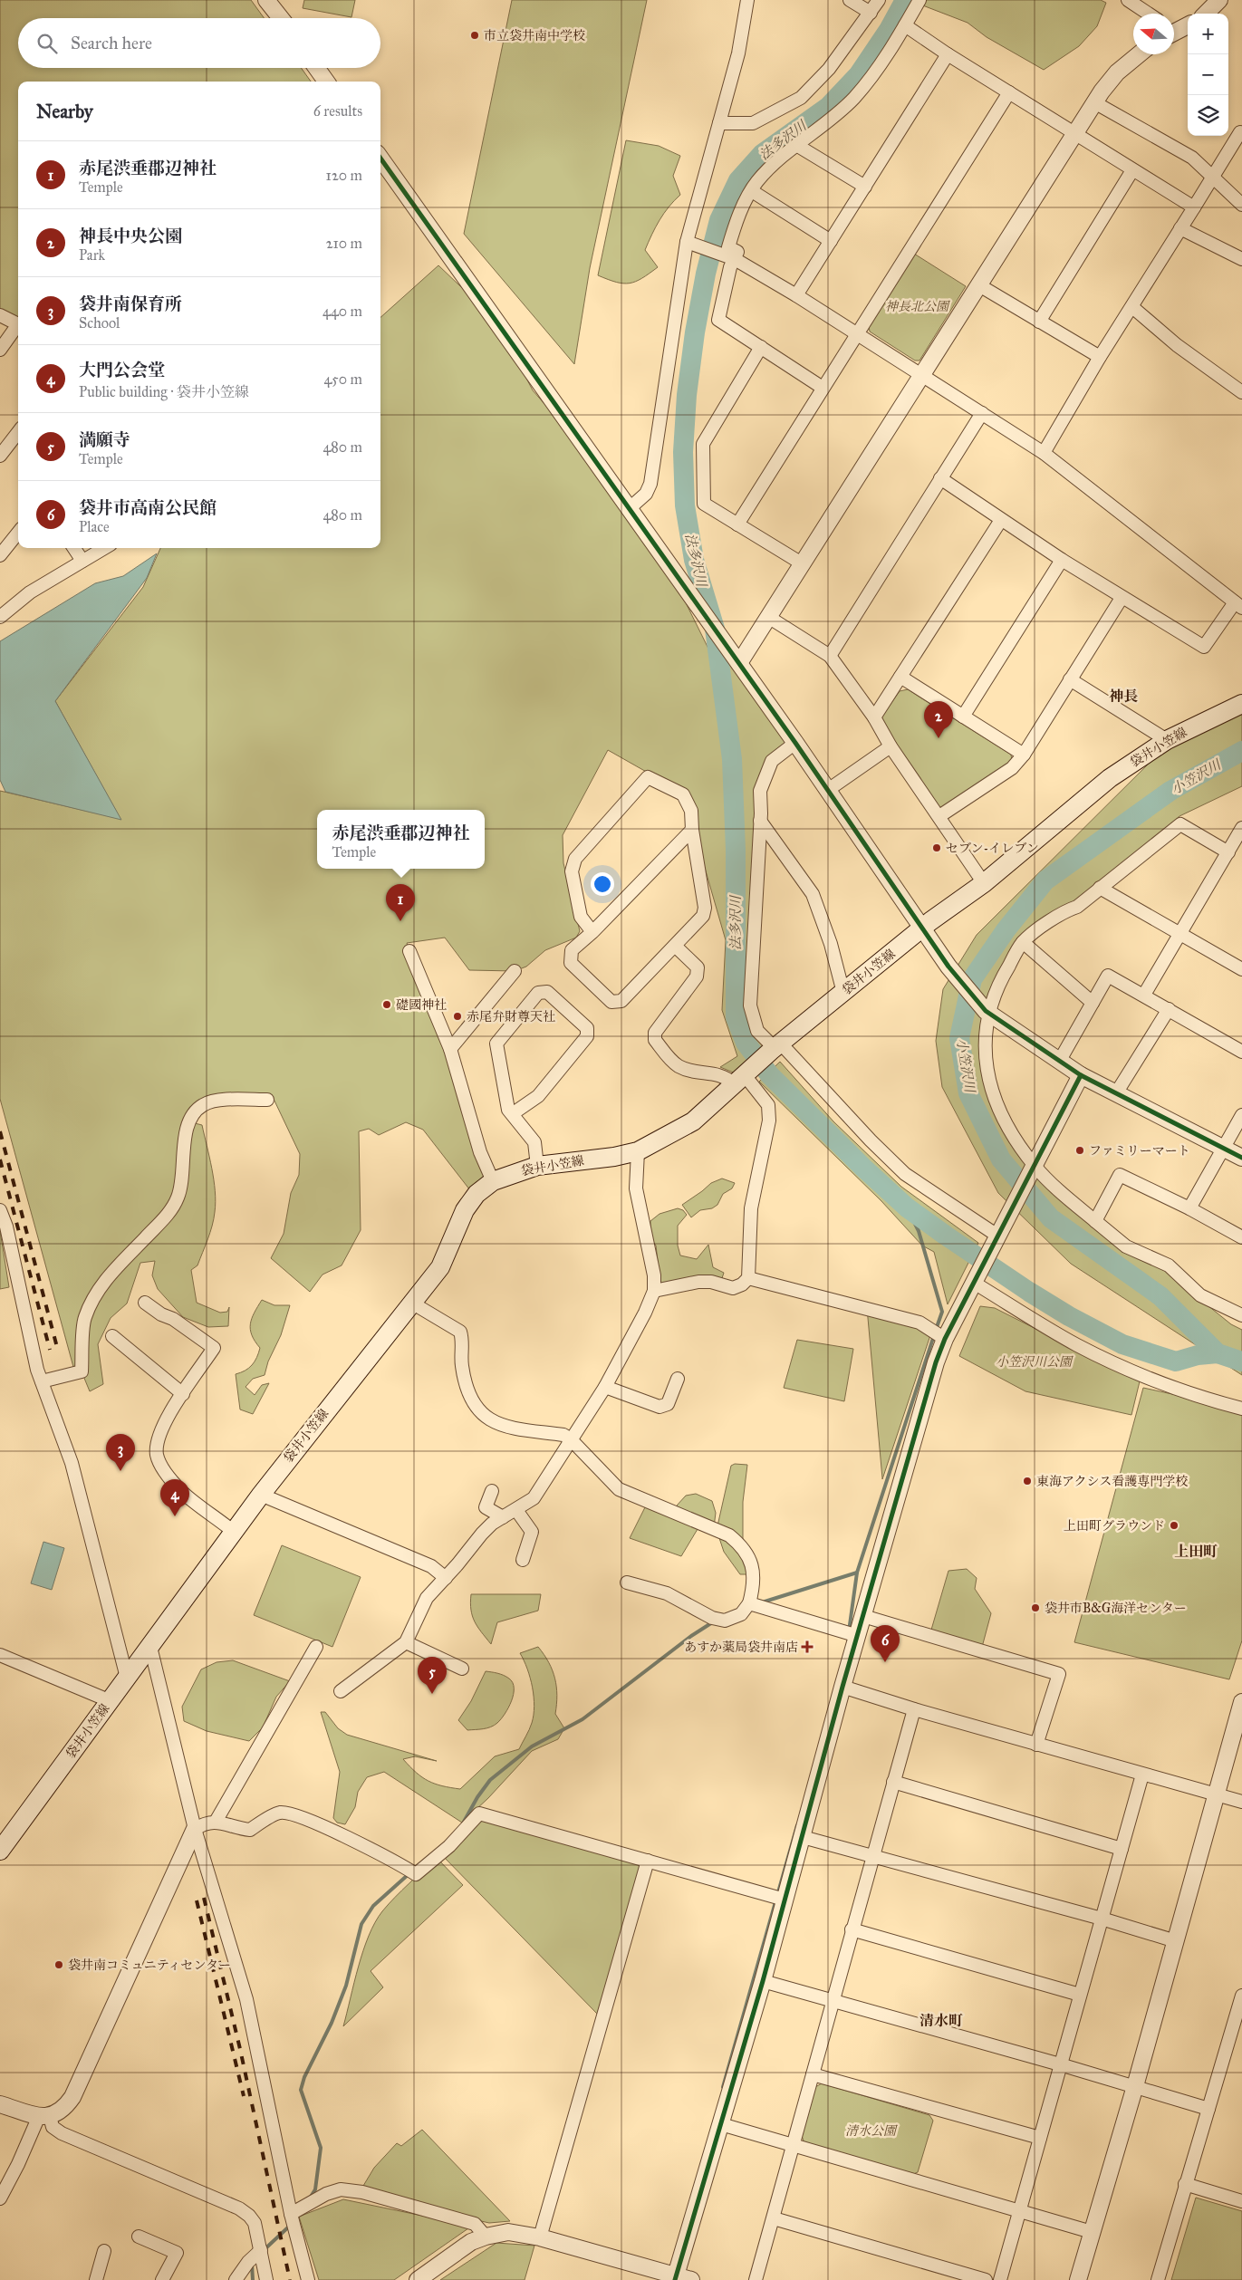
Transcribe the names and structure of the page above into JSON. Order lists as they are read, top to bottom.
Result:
{
  "streets": {
    "main road": ["袋井小笠線"]
  },
  "districts": ["神長", "上田町", "清水町"],
  "water": ["法多沢川", "小笠沢川"],
  "parks": ["神長北公園", "小笠沢川公園", "清水公園"],
  "places": {
    "other": [
      "市立袋井南中学校",
      "セブン-イレブン",
      "礎國神社",
      "赤尾弁財尊天社",
      "ファミリーマート",
      "東海アクシス看護専門学校",
      "上田町グラウンド",
      "袋井市B&G海洋センター",
      "袋井南コミュニティセンター"
    ],
    "health": ["あすか薬局袋井南店"]
  },
  "north": "left",
  "page": {
    "map_buttons": ["+", "−"],
    "search": "Search here",
    "heading": ["Nearby", "6 results"],
    "list": [
      {
        "mark": "1",
        "name": "赤尾渋垂郡辺神社",
        "note": "Temple",
        "value": "120 m"
      },
      {
        "mark": "2",
        "name": "神長中央公園",
        "note": "Park",
        "value": "210 m"
      },
      {
        "mark": "3",
        "name": "袋井南保育所",
        "note": "School",
        "value": "440 m"
      },
      {
        "mark": "4",
        "name": "大門公会堂",
        "note": "Public building · 袋井小笠線",
        "value": "450 m"
      },
      {
        "mark": "5",
        "name": "満願寺",
        "note": "Temple",
        "value": "480 m"
      },
      {
        "mark": "6",
        "name": "袋井市高南公民館",
        "note": "Place",
        "value": "480 m"
      }
    ],
    "pins": [
      "2",
      "1",
      "3",
      "4",
      "6",
      "5"
    ],
    "popup": ["赤尾渋垂郡辺神社", "Temple"]
  }
}
